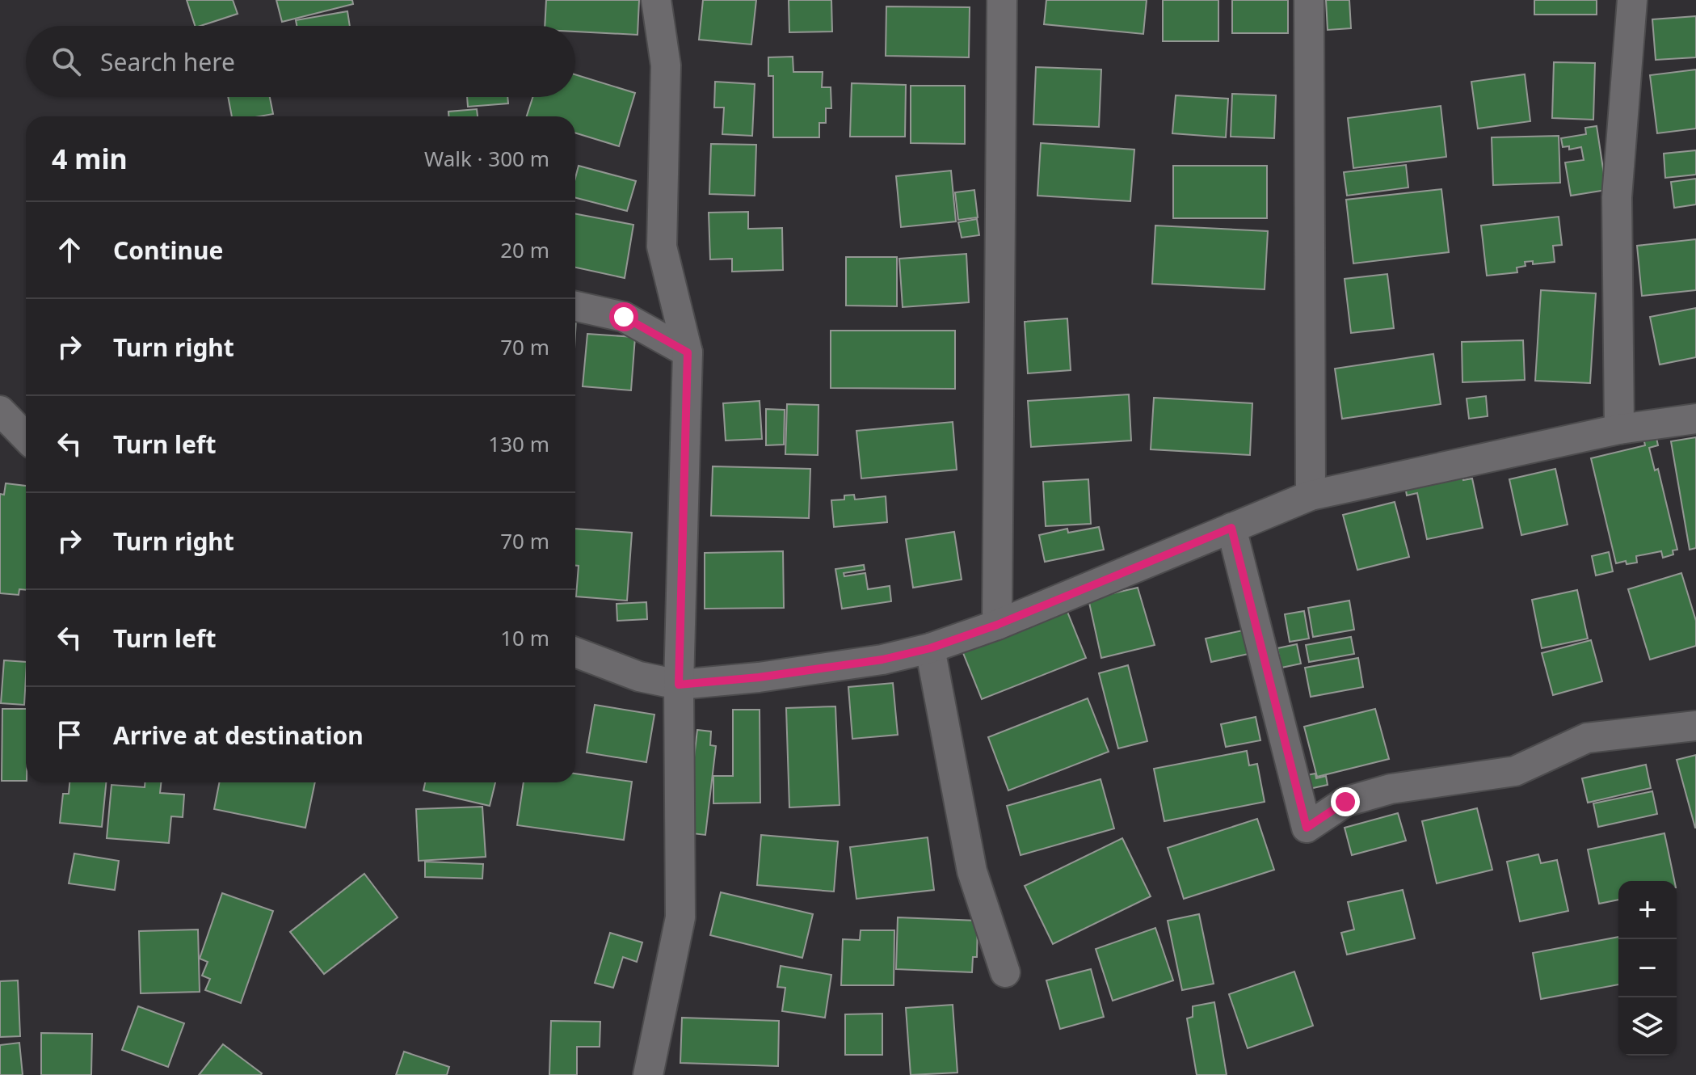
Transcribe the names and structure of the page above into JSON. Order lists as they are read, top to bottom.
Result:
{
  "page": {
    "search": "Search here",
    "heading": ["4 min", "Walk · 300 m"],
    "list": [
      ["Continue", "20 m"],
      ["Turn right", "70 m"],
      ["Turn left", "130 m"],
      ["Turn right", "70 m"],
      ["Turn left", "10 m"],
      "Arrive at destination"
    ],
    "map_buttons": ["+", "−"]
  }
}
